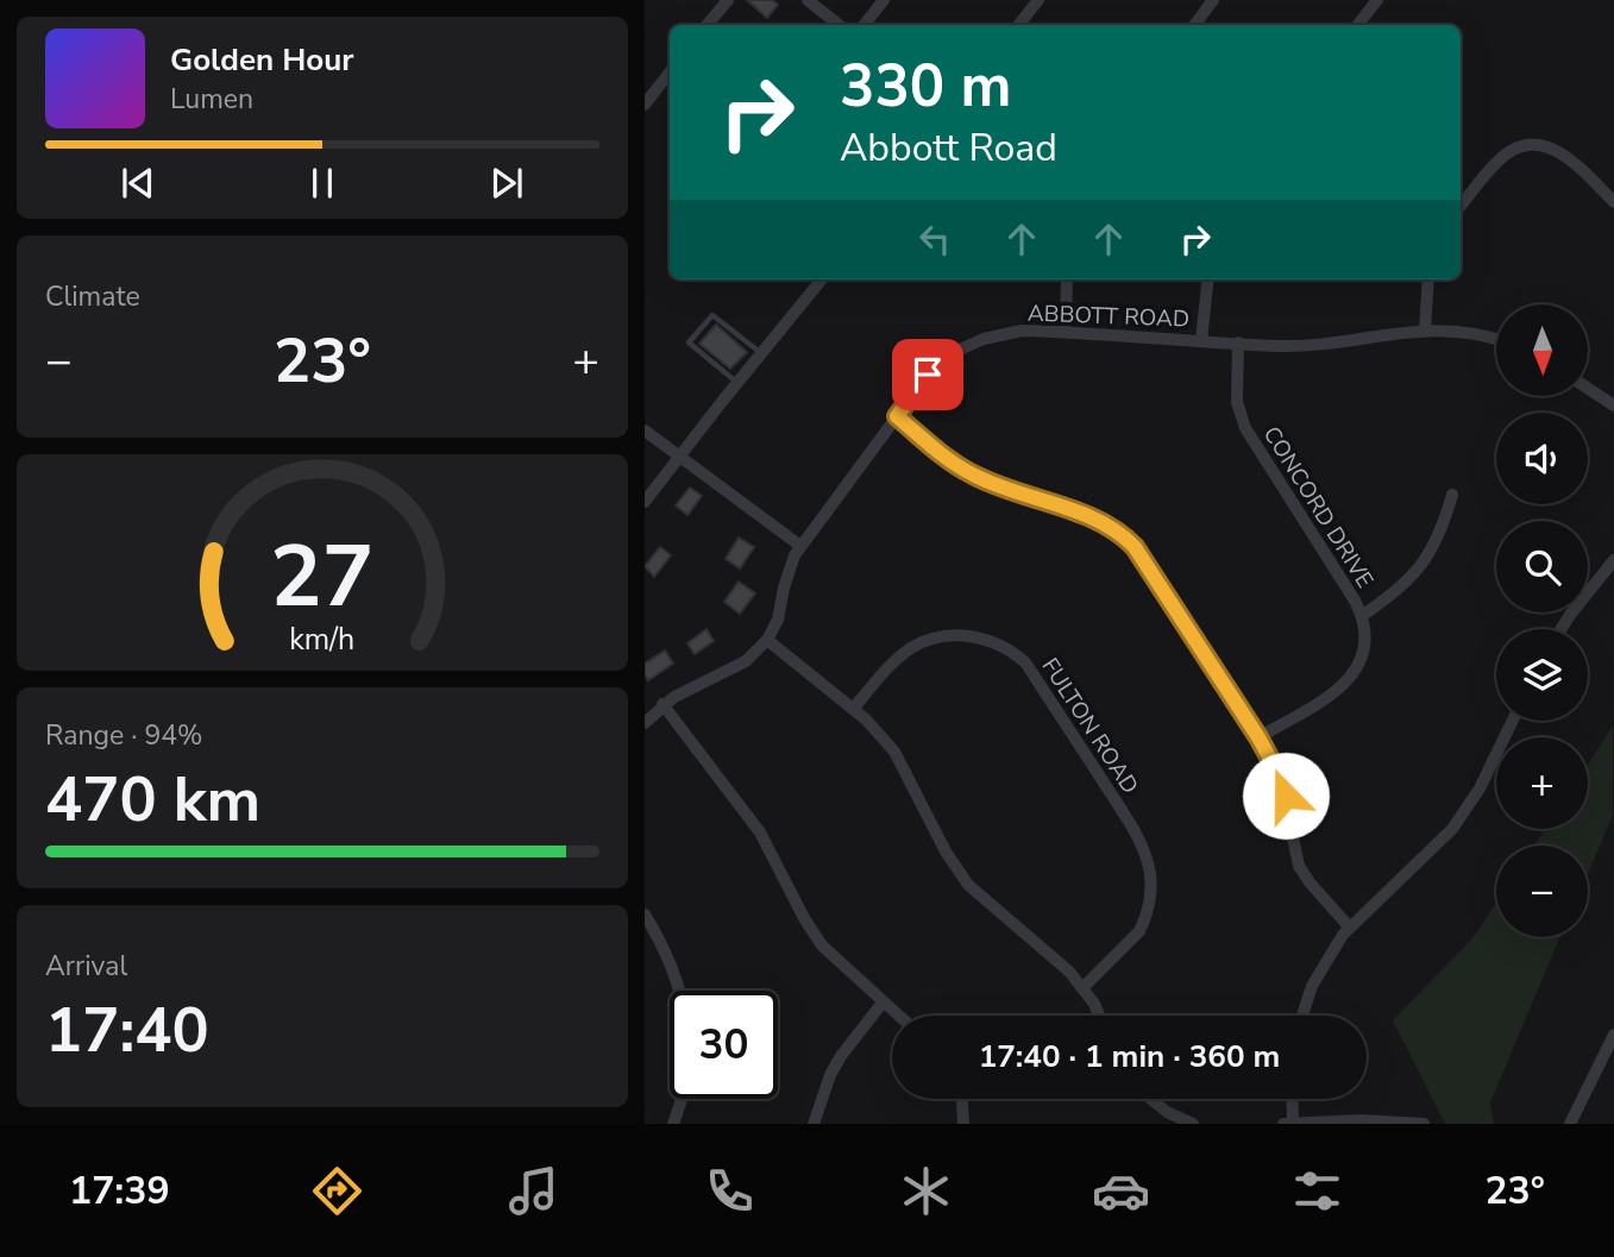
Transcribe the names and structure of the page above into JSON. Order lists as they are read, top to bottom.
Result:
{
  "streets": {
    "street": ["ABBOTT ROAD", "CONCORD DRIVE", "FULTON ROAD"]
  },
  "crossings": [
    ["ABBOTT ROAD", "CONCORD DRIVE"]
  ],
  "north": "bottom",
  "page": {
    "turn": ["330 m", "Abbott Road"],
    "song": ["Golden Hour", "Lumen"],
    "tile": [
      "Climate",
      ["Range · 94%", "470 km"],
      ["Arrival", "17:40"]
    ],
    "map_buttons": ["+", "−"],
    "heat": ["−", "23°", "+"],
    "limit": "30",
    "trip": "17:40 · 1 min · 360 m",
    "tabs": ["17:39", "23°"],
    "gauge": ["27", "km/h"]
  }
}
